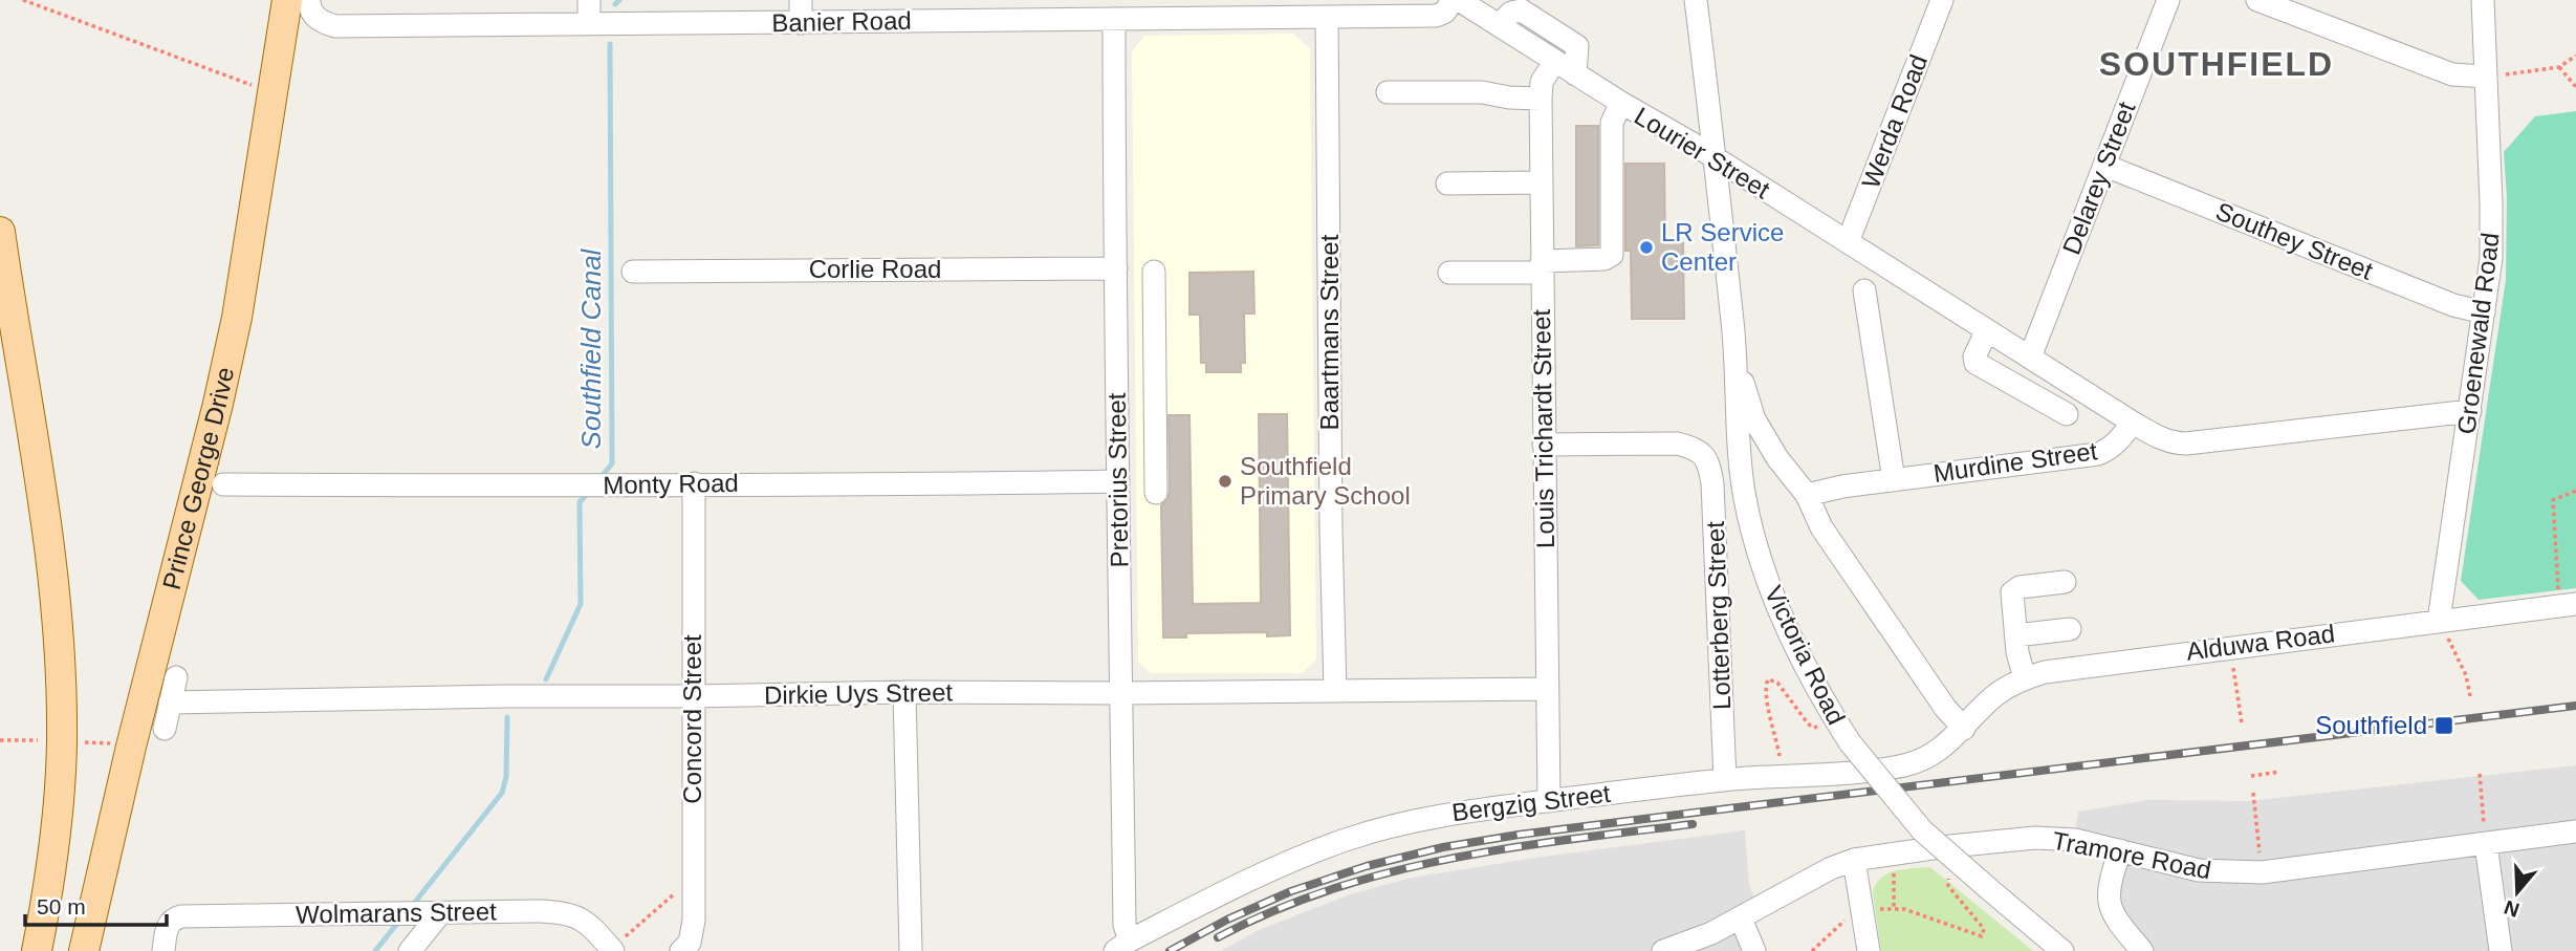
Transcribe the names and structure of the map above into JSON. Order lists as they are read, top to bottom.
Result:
{
  "streets": {
    "main road": ["Prince George Drive"],
    "street": [
      "Banier Road",
      "Werda Road",
      "Lourier Street",
      "Delarey Street",
      "Southey Street",
      "Corlie Road",
      "Baartmans Street",
      "Groenewald Road",
      "Louis Trichardt Street",
      "Murdine Street",
      "Pretorius Street",
      "Monty Road",
      "Lotterberg Street",
      "Alduwa Road",
      "Victoria Road",
      "Dirkie Uys Street",
      "Concord Street",
      "Bergzig Street",
      "Tramore Road",
      "Wolmarans Street"
    ]
  },
  "crossings": [
    ["Banier Road", "Lourier Street"],
    ["Banier Road", "Baartmans Street"],
    ["Banier Road", "Pretorius Street"],
    ["Werda Road", "Lourier Street"],
    ["Lourier Street", "Delarey Street"],
    ["Lourier Street", "Louis Trichardt Street"],
    ["Lourier Street", "Murdine Street"],
    ["Lourier Street", "Victoria Road"],
    ["Delarey Street", "Southey Street"],
    ["Southey Street", "Groenewald Road"],
    ["Corlie Road", "Pretorius Street"],
    ["Baartmans Street", "Dirkie Uys Street"],
    ["Groenewald Road", "Alduwa Road"],
    ["Louis Trichardt Street", "Lotterberg Street"],
    ["Louis Trichardt Street", "Dirkie Uys Street"],
    ["Louis Trichardt Street", "Bergzig Street"],
    ["Murdine Street", "Victoria Road"],
    ["Pretorius Street", "Monty Road"],
    ["Pretorius Street", "Dirkie Uys Street"],
    ["Pretorius Street", "Bergzig Street"],
    ["Monty Road", "Concord Street"],
    ["Lotterberg Street", "Bergzig Street"],
    ["Alduwa Road", "Victoria Road"],
    ["Alduwa Road", "Bergzig Street"],
    ["Victoria Road", "Bergzig Street"],
    ["Dirkie Uys Street", "Concord Street"]
  ],
  "districts": ["SOUTHFIELD"],
  "water": ["Southfield Canal"],
  "places": {
    "other": ["LR Service Center", "Southfield Primary School"],
    "transit": ["Southfield"]
  },
  "scale_bar": "50 m",
  "north": "bottom"
}
